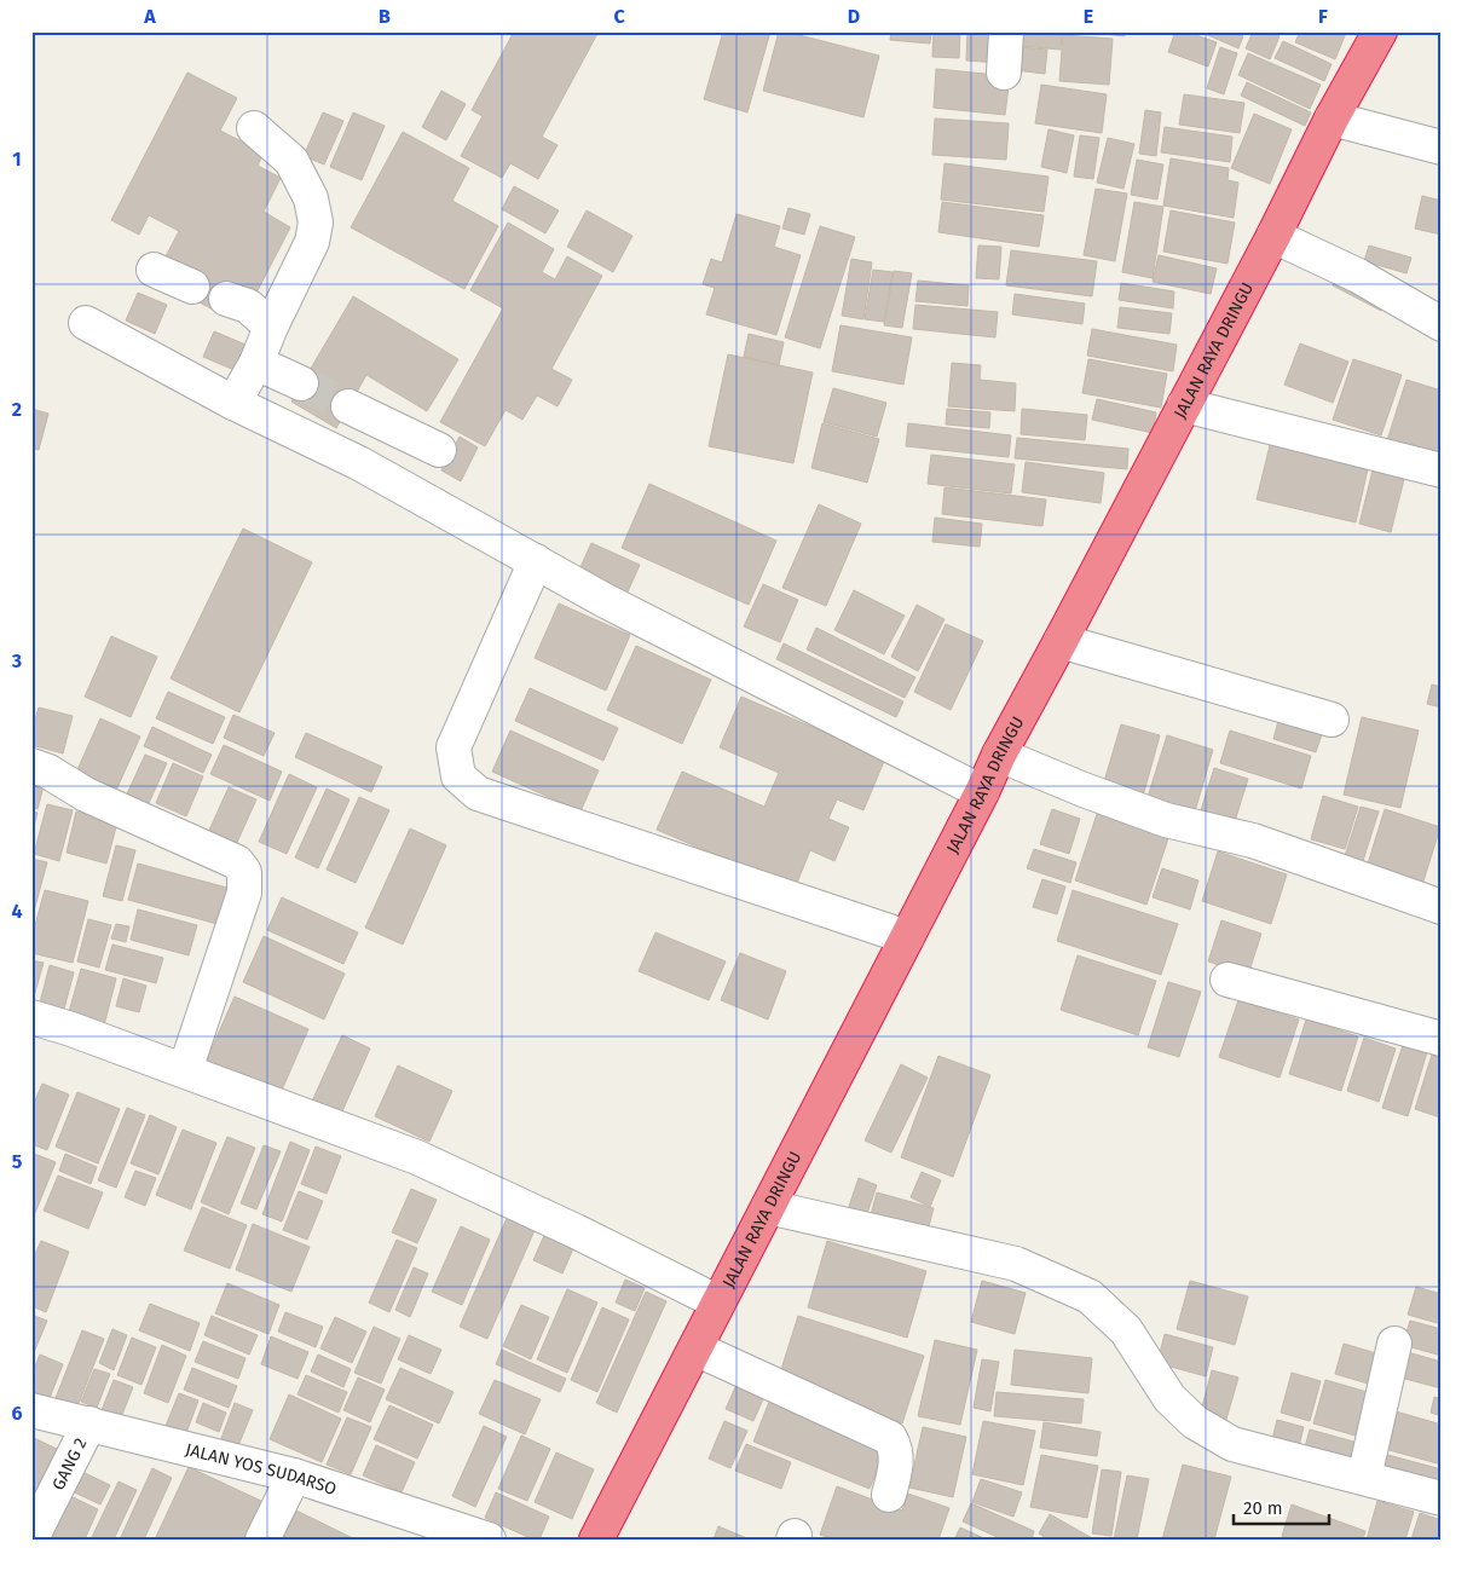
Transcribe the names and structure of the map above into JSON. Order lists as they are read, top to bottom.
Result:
{
  "streets": {
    "highway": ["JALAN RAYA DRINGU"],
    "street": ["GANG 2", "JALAN YOS SUDARSO"]
  },
  "crossings": [
    ["GANG 2", "JALAN YOS SUDARSO"]
  ],
  "scale_bar": "20 m",
  "grid": {
    "columns": [
      "A",
      "B",
      "C",
      "D",
      "E",
      "F"
    ],
    "rows": [
      "1",
      "2",
      "3",
      "4",
      "5",
      "6"
    ]
  }
}
